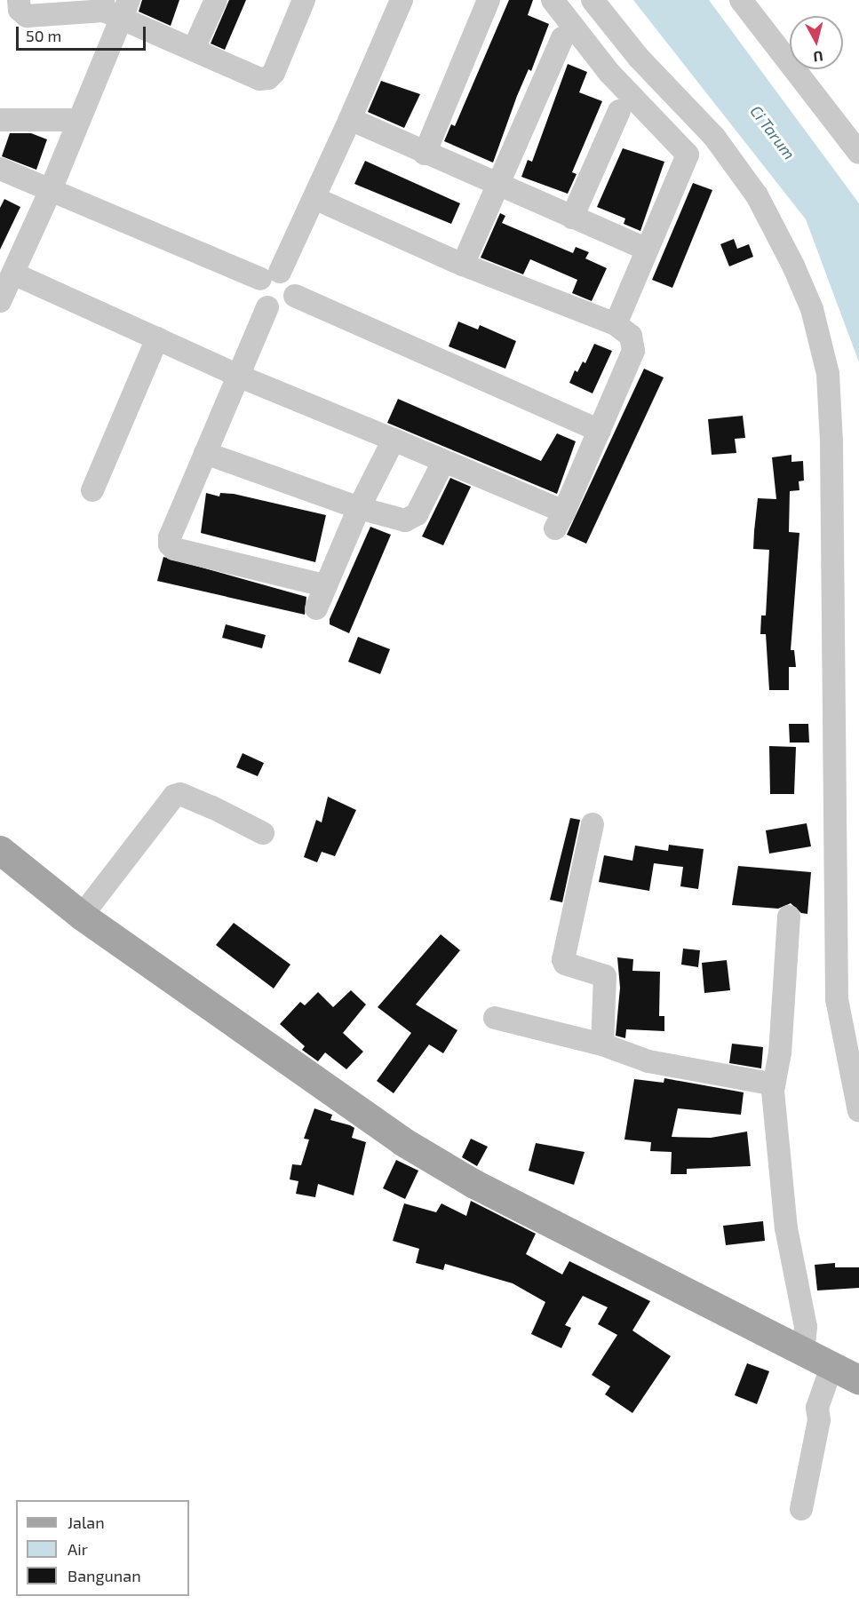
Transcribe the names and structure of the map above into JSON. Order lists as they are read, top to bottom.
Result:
{
  "water": ["Ci Tarum"],
  "legend": ["Jalan", "Air", "Bangunan"],
  "scale_bar": "50 m",
  "north": "bottom"
}
